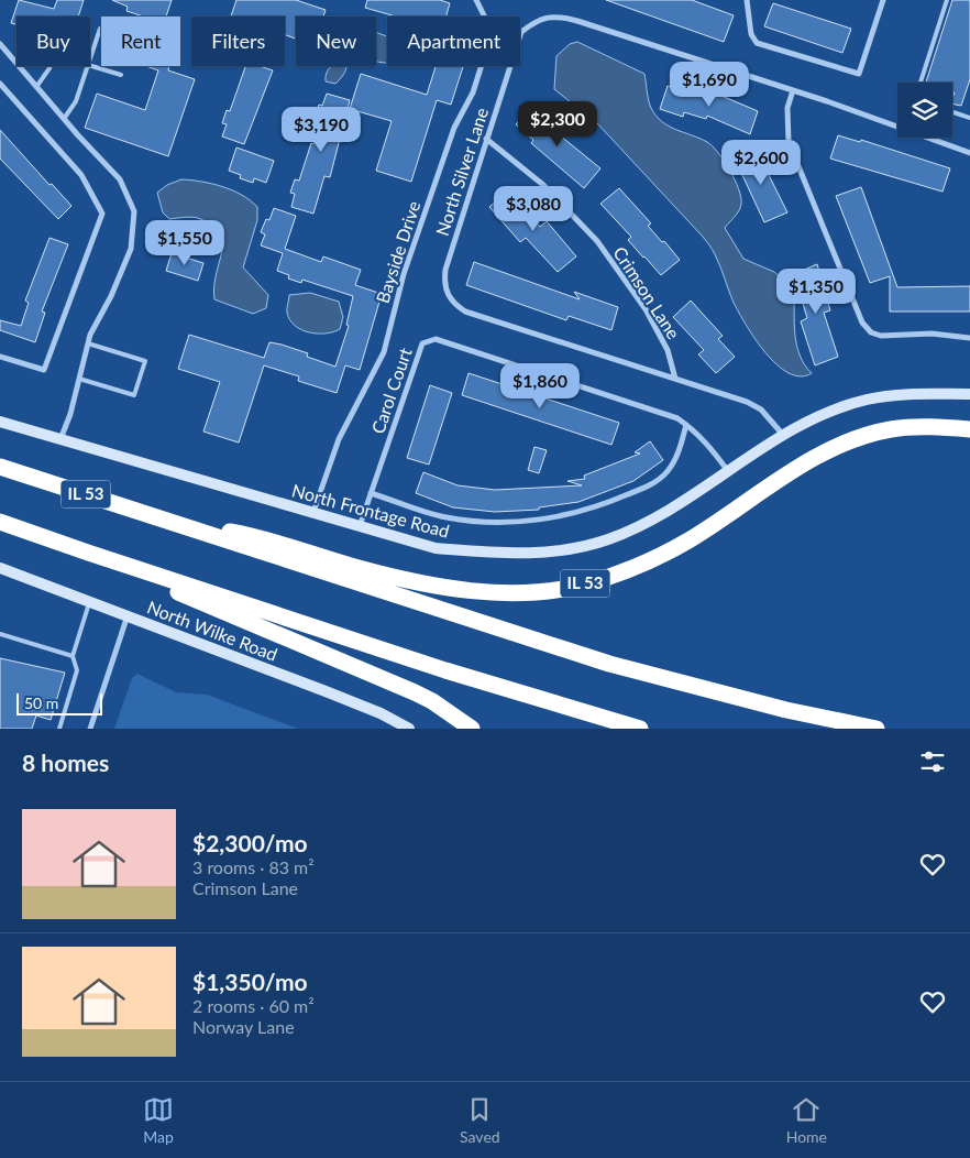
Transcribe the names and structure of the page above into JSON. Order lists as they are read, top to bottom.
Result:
{
  "streets": {
    "highway": ["IL 53"],
    "street": [
      "North Silver Lane",
      "Bayside Drive",
      "Crimson Lane",
      "Carol Court",
      "North Frontage Road",
      "North Wilke Road"
    ]
  },
  "crossings": [
    ["North Silver Lane", "Crimson Lane"],
    ["North Silver Lane", "North Frontage Road"],
    ["Bayside Drive", "North Frontage Road"],
    ["Carol Court", "North Frontage Road"]
  ],
  "scale_bar": "50 m",
  "page": {
    "chip": [
      "Buy",
      "Rent",
      "Filters",
      "New",
      "Apartment"
    ],
    "price": [
      "$1,690",
      "$2,300",
      "$3,190",
      "$2,600",
      "$3,080",
      "$1,550",
      "$1,350",
      "$1,860"
    ],
    "scale": "50 m",
    "heading": "8 homes",
    "list": [
      {
        "name": "$2,300/mo",
        "note": "3 rooms · 83 m² · Crimson Lane"
      },
      {
        "name": "$1,350/mo",
        "note": "2 rooms · 60 m² · Norway Lane"
      }
    ],
    "tabs": ["Map", "Saved", "Home"]
  }
}
